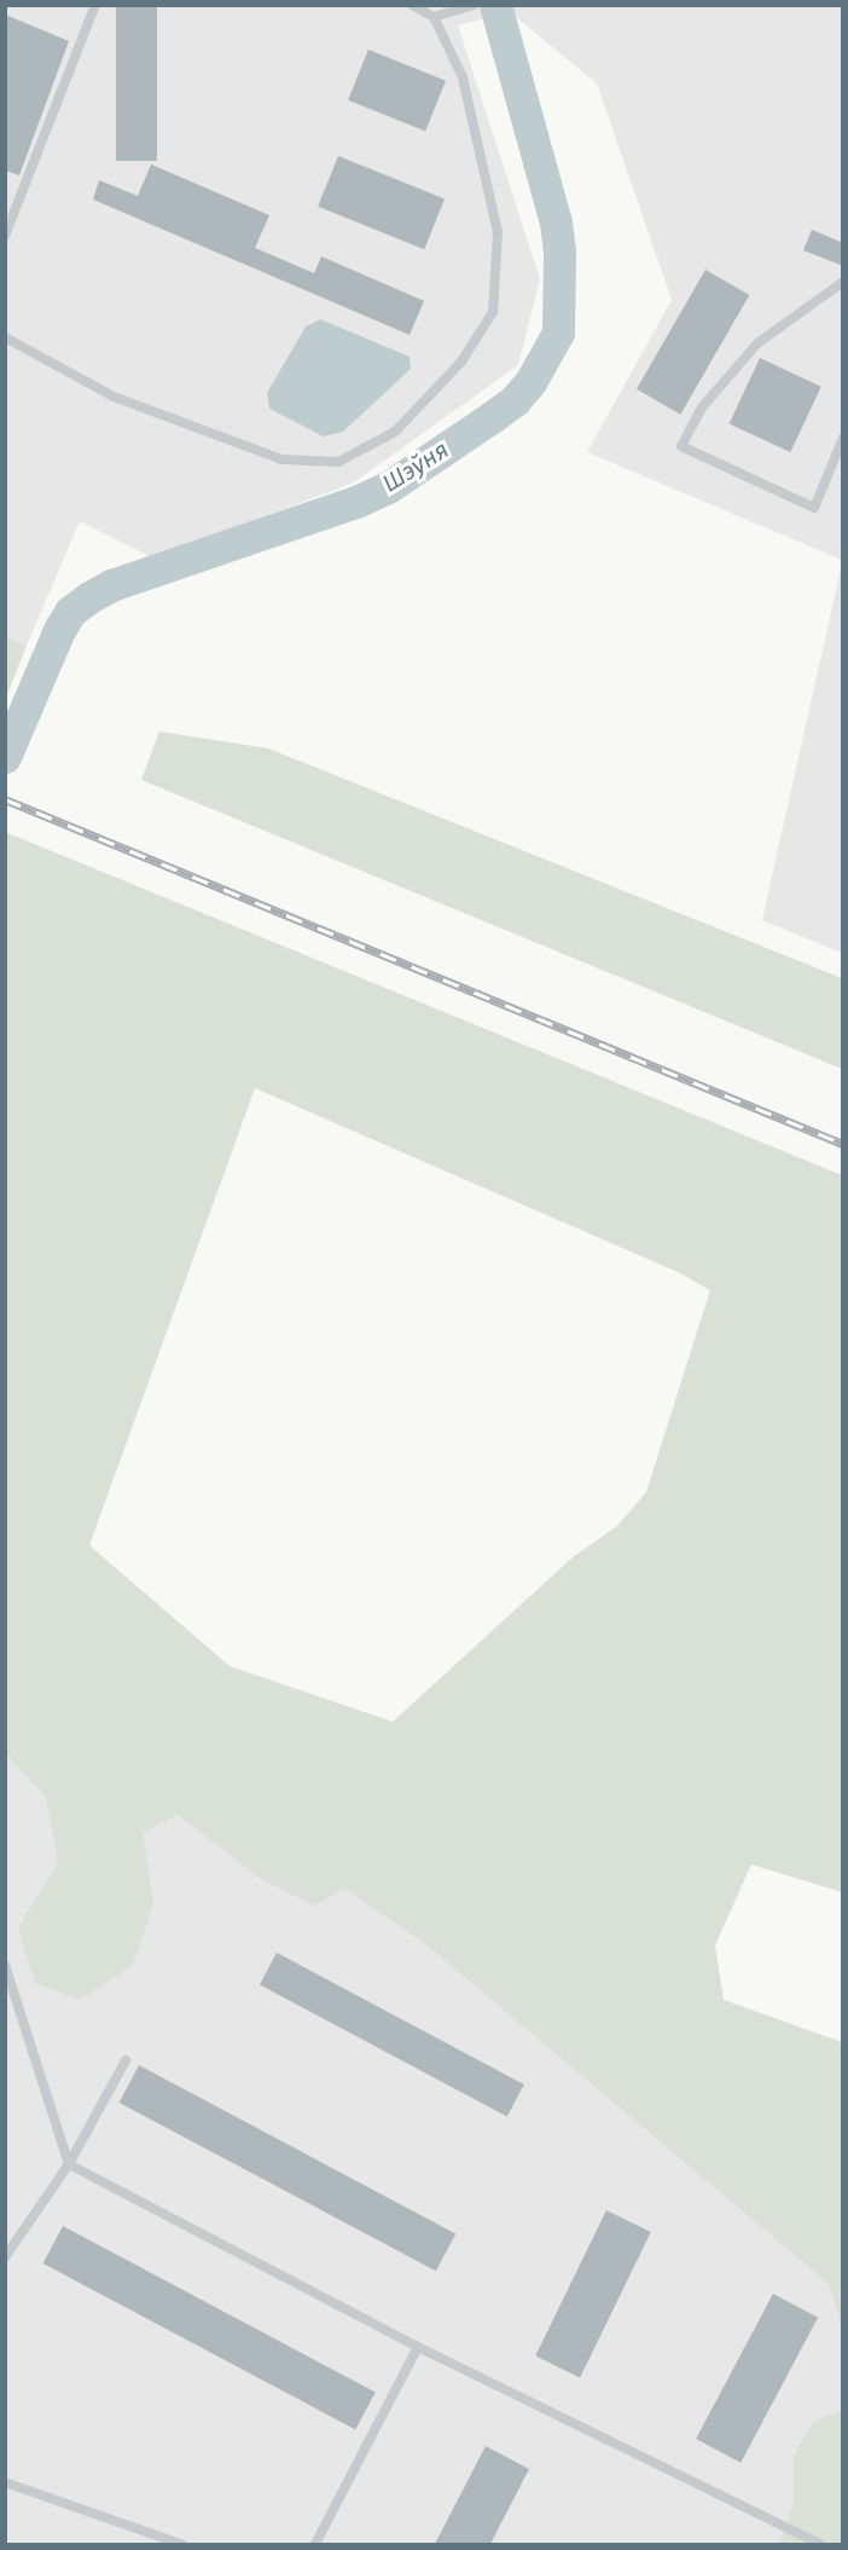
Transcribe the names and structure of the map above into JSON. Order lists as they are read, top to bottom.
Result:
{
  "water": ["Шэўня"]
}
